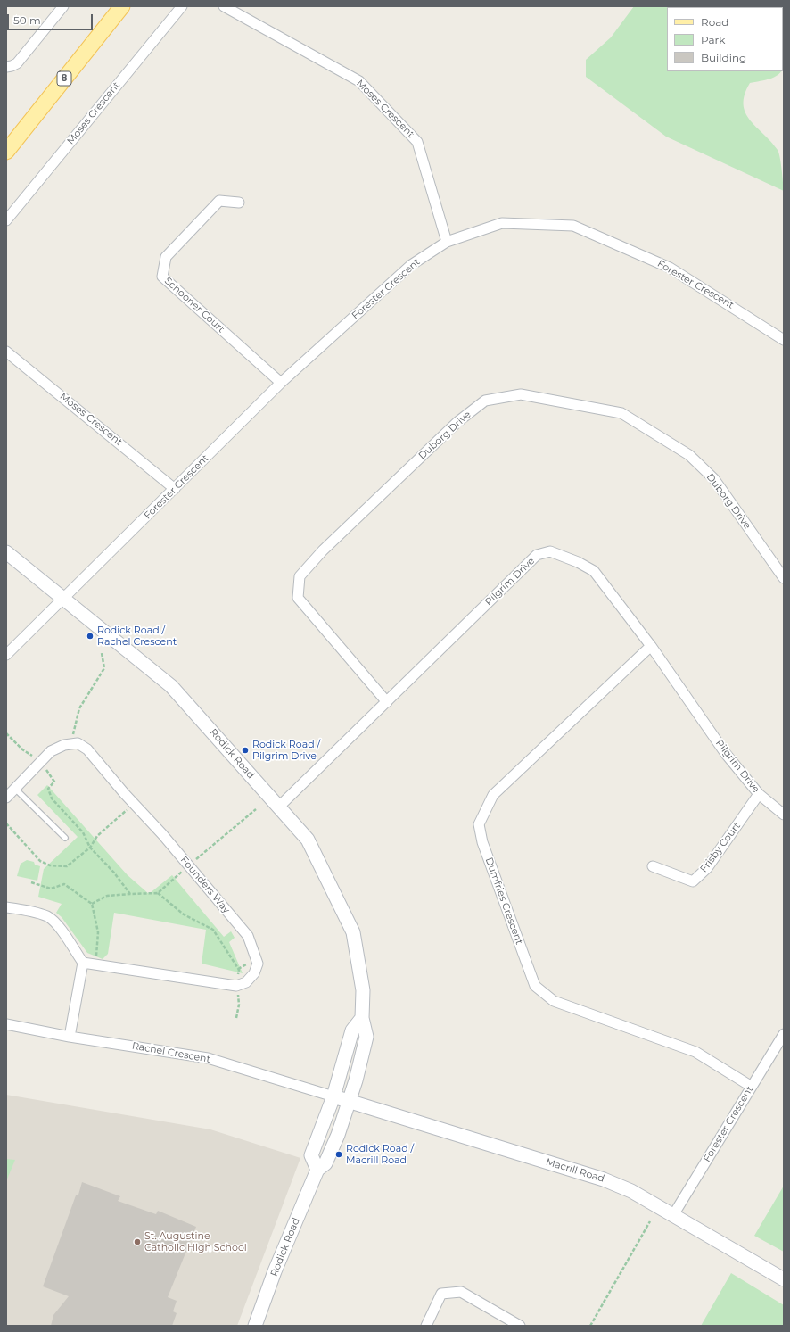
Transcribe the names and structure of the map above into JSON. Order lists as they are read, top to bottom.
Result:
{
  "streets": {
    "main road": ["8", "Rodick Road", "Macrill Road"],
    "street": [
      "Moses Crescent",
      "Forester Crescent",
      "Schooner Court",
      "Duborg Drive",
      "Pilgrim Drive",
      "Frisby Court",
      "Founders Way",
      "Dumfries Crescent",
      "Rachel Crescent"
    ]
  },
  "crossings": [
    ["Moses Crescent", "Forester Crescent"],
    ["Forester Crescent", "Schooner Court"],
    ["Forester Crescent", "Rodick Road"],
    ["Forester Crescent", "Dumfries Crescent"],
    ["Forester Crescent", "Macrill Road"],
    ["Duborg Drive", "Pilgrim Drive"],
    ["Pilgrim Drive", "Rodick Road"],
    ["Pilgrim Drive", "Frisby Court"],
    ["Pilgrim Drive", "Dumfries Crescent"],
    ["Rodick Road", "Macrill Road"],
    ["Rachel Crescent", "Macrill Road"]
  ],
  "places": [
    "Rodick Road / Rachel Crescent",
    "Rodick Road / Pilgrim Drive",
    "Rodick Road / Macrill Road",
    "St. Augustine Catholic High School"
  ],
  "legend": ["Road", "Park", "Building"],
  "scale_bar": "50 m"
}
